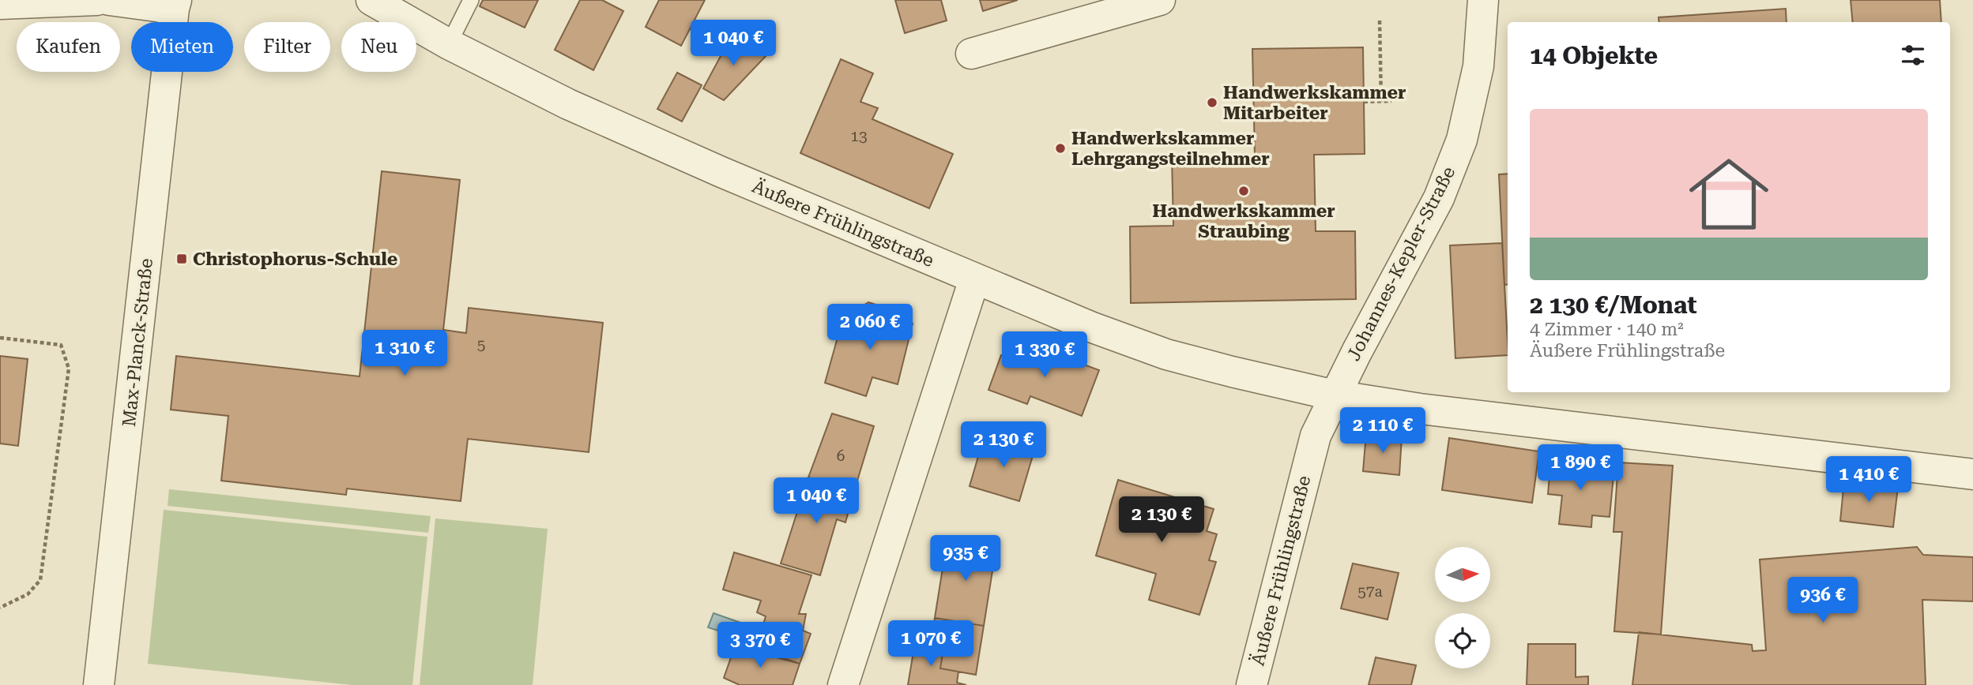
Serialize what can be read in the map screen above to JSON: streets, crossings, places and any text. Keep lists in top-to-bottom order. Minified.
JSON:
{"streets":{"street":["Äußere Frühlingstraße","Johannes-Kepler-Straße","Max-Planck-Straße"]},"crossings":[["Äußere Frühlingstraße","Johannes-Kepler-Straße"]],"places":{"other":["Handwerkskammer Mitarbeiter","Handwerkskammer Lehrgangsteilnehmer","Handwerkskammer Straubing"],"transit":["Christophorus-Schule"]},"house_numbers":["13","5","6","57a"],"north":"right","page":{"price":["1 040 €","2 060 €","1 310 €","1 330 €","2 110 €","2 130 €","1 890 €","1 410 €","1 040 €","2 130 €","935 €","936 €","1 070 €","3 370 €"],"chip":["Kaufen","Mieten","Filter","Neu"],"heading":"14 Objekte","list":[{"name":"2 130 €/Monat","note":"4 Zimmer · 140 m² · Äußere Frühlingstraße"}]}}
